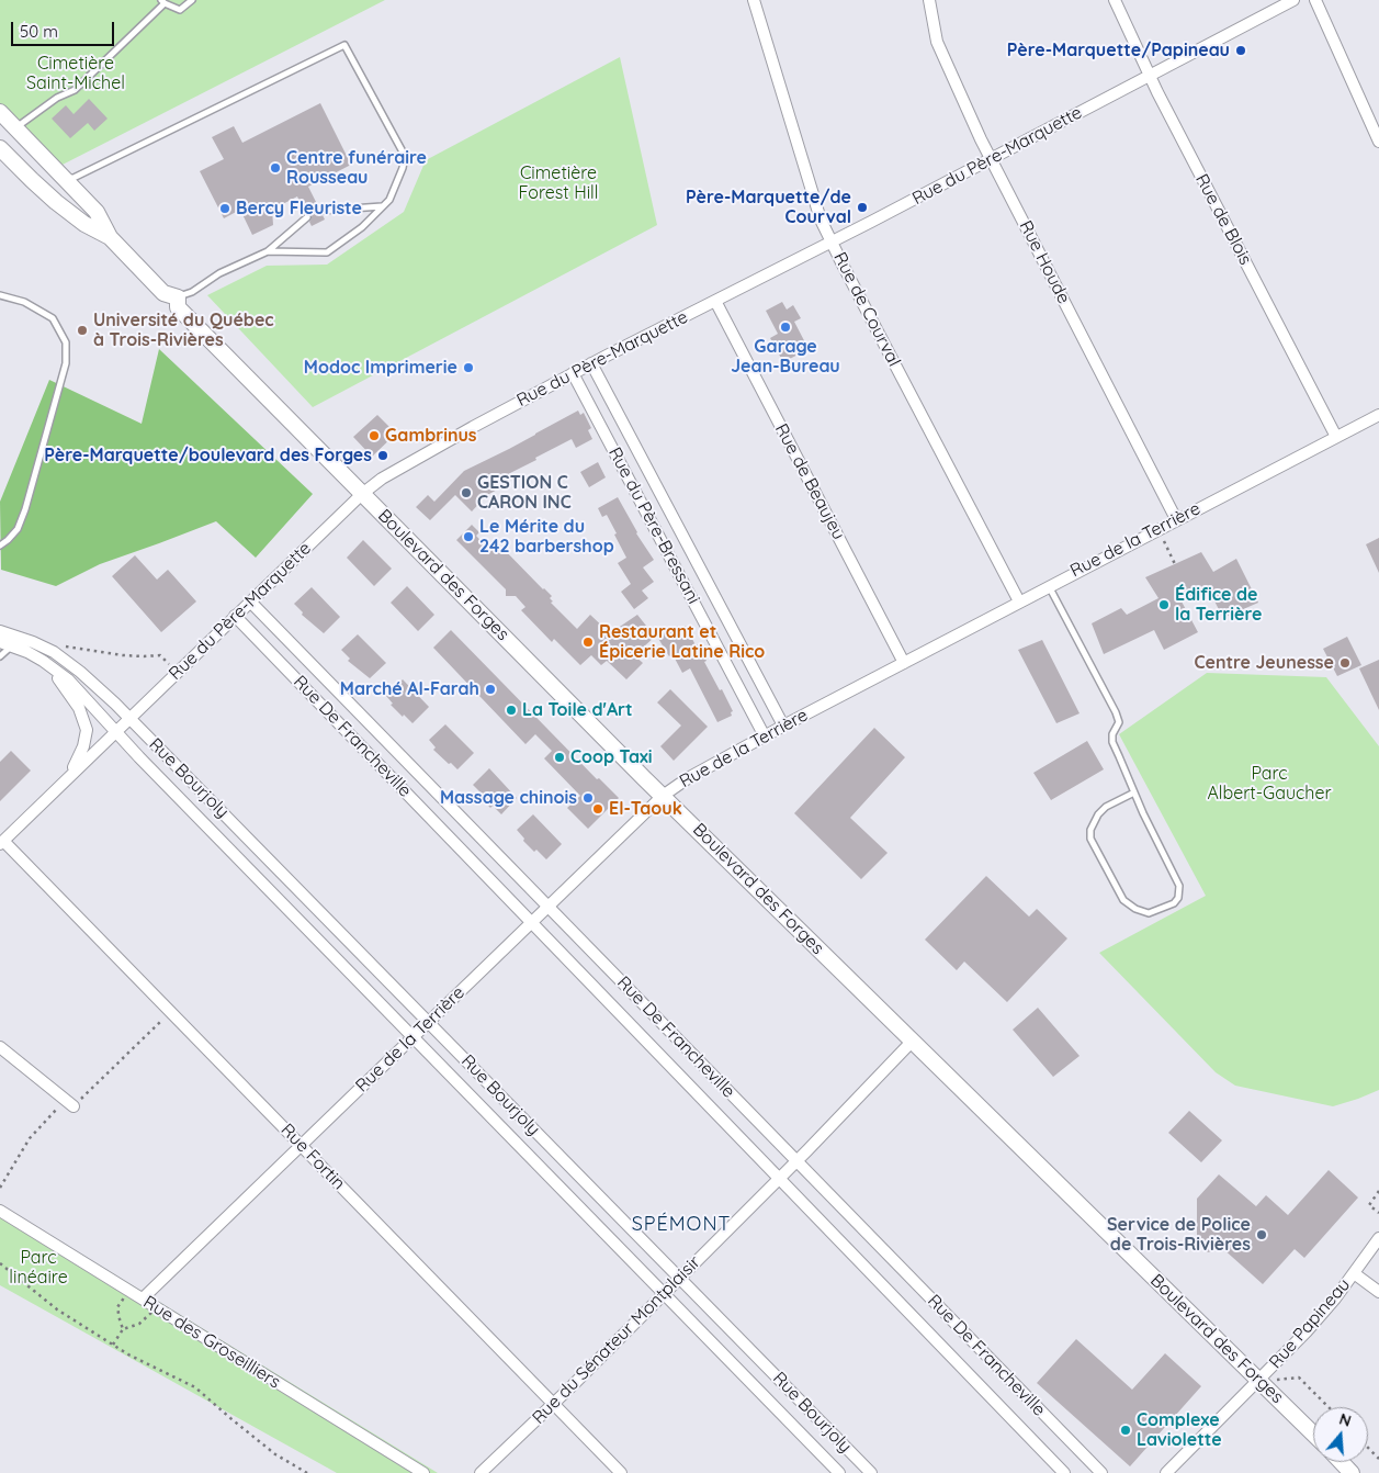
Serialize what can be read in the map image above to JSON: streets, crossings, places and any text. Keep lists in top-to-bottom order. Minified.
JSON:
{"streets":{"main road":["Boulevard des Forges"],"street":["Rue du Père-Marquette","Rue de Blois","Rue Houde","Rue de Courval","Rue de Beaujeu","Rue du Père-Bressani","Rue de la Terrière","Rue De Francheville","Rue Bourjoly","Rue Fortin","Rue Papineau","Rue du Sénateur Montplaisir","Rue des Groseilliers"]},"crossings":[["Rue du Père-Marquette","Rue de Blois"],["Rue du Père-Marquette","Rue Houde"],["Rue du Père-Marquette","Rue de Courval"],["Rue du Père-Marquette","Rue de Beaujeu"],["Rue du Père-Marquette","Rue du Père-Bressani"],["Rue du Père-Marquette","Boulevard des Forges"],["Rue du Père-Marquette","Rue De Francheville"],["Rue du Père-Marquette","Rue Bourjoly"],["Rue du Père-Marquette","Rue Fortin"],["Rue de Blois","Rue de la Terrière"],["Rue Houde","Rue de la Terrière"],["Rue de Courval","Rue de la Terrière"],["Rue de Beaujeu","Rue de la Terrière"],["Rue du Père-Bressani","Rue de la Terrière"],["Rue de la Terrière","Boulevard des Forges"],["Rue de la Terrière","Rue De Francheville"],["Rue de la Terrière","Rue Bourjoly"],["Rue de la Terrière","Rue Fortin"],["Rue de la Terrière","Rue des Groseilliers"],["Boulevard des Forges","Rue Papineau"],["Boulevard des Forges","Rue du Sénateur Montplaisir"],["Rue De Francheville","Rue du Sénateur Montplaisir"],["Rue Bourjoly","Rue du Sénateur Montplaisir"],["Rue Fortin","Rue du Sénateur Montplaisir"]],"districts":["SPÉMONT"],"parks":["Cimetière Saint-Michel","Cimetière Forest Hill","Parc Albert-Gaucher","Parc linéaire"],"places":["Père-Marquette/Papineau","Centre funéraire Rousseau","Père-Marquette/de Courval","Bercy Fleuriste","Garage Jean-Bureau","Université du Québec à Trois-Rivières","Modoc Imprimerie","Gambrinus","Père-Marquette/boulevard des Forges","GESTION C CARON INC","Le Mérite du 242 barbershop","Édifice de la Terrière","Restaurant et Épicerie Latine Rico","Centre Jeunesse","Marché Al-Farah","La Toile d'Art","Coop Taxi","Massage chinois","El-Taouk","Service de Police de Trois-Rivières","Complexe Laviolette"],"scale_bar":"50 m","north":"top"}
